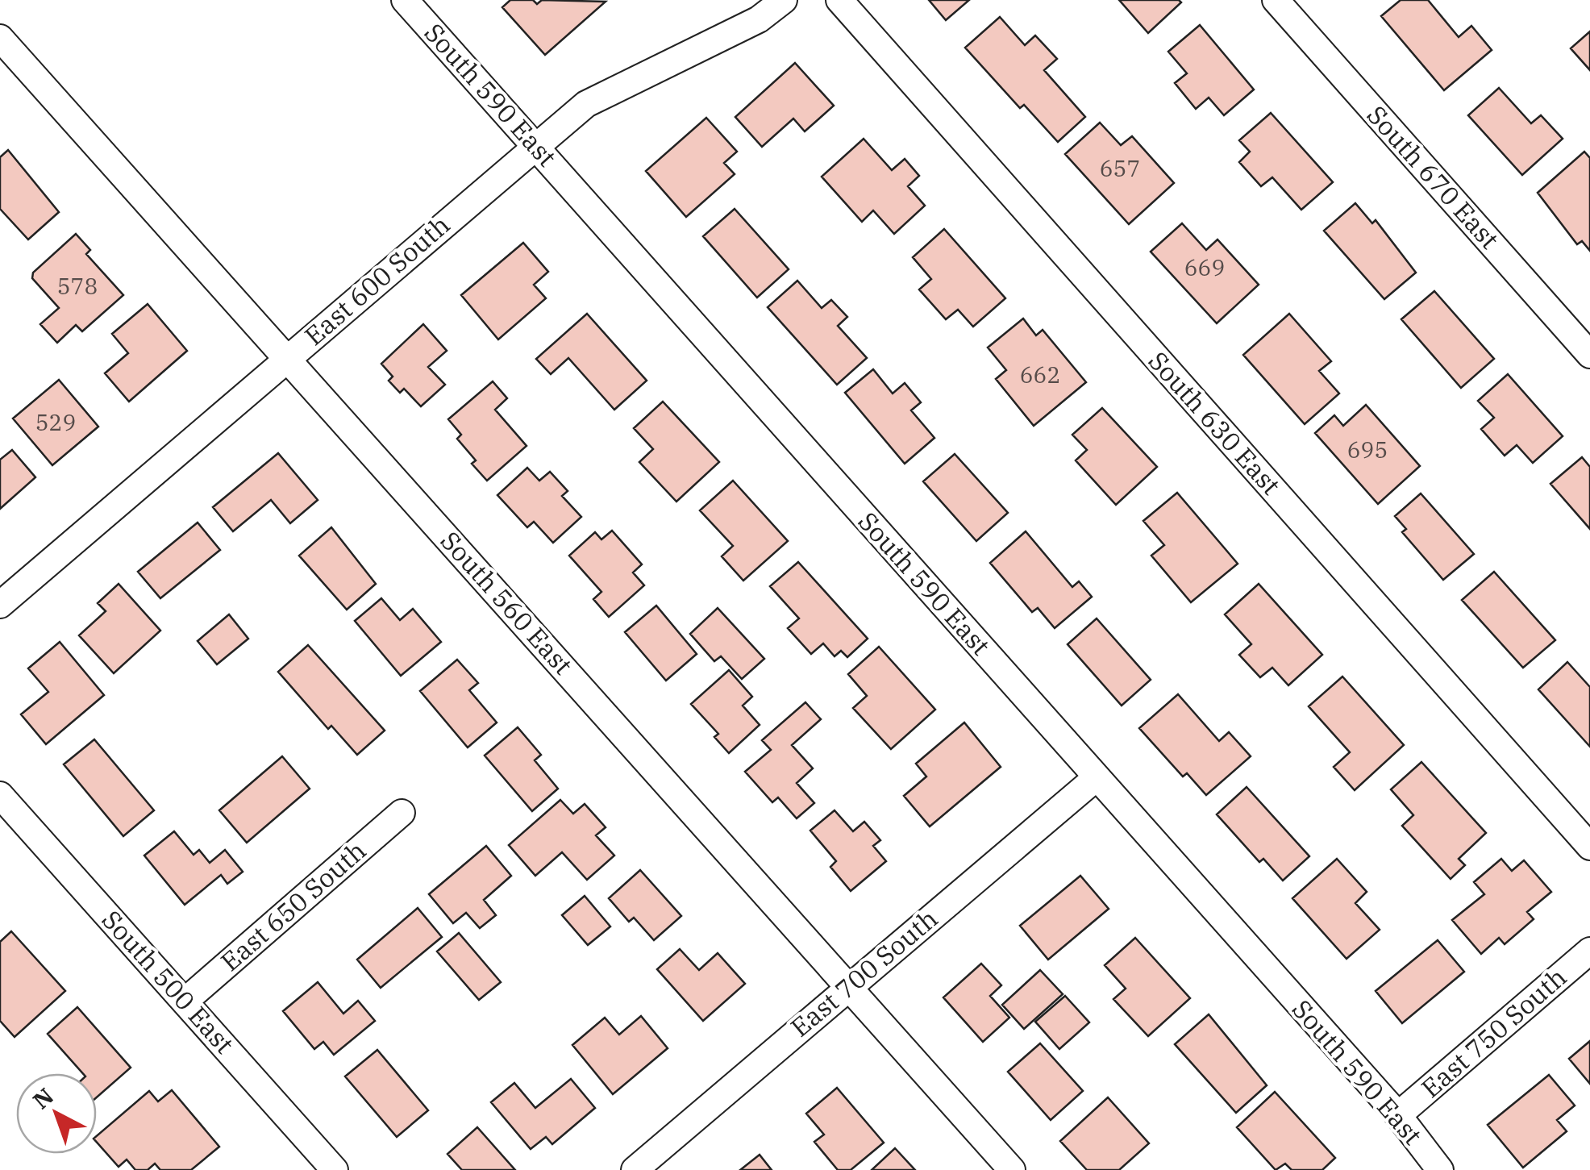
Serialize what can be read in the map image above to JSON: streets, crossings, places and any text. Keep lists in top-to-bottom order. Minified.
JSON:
{"streets":{"street":["South 590 East","South 670 East","East 600 South","South 630 East","South 560 East","East 650 South","East 700 South","South 500 East","East 750 South"]},"crossings":[["South 590 East","East 600 South"],["South 590 East","East 700 South"],["South 590 East","East 750 South"],["East 600 South","South 560 East"],["South 560 East","East 700 South"],["East 650 South","South 500 East"]],"house_numbers":["657","669","578","662","529","695"],"north":"top left"}
